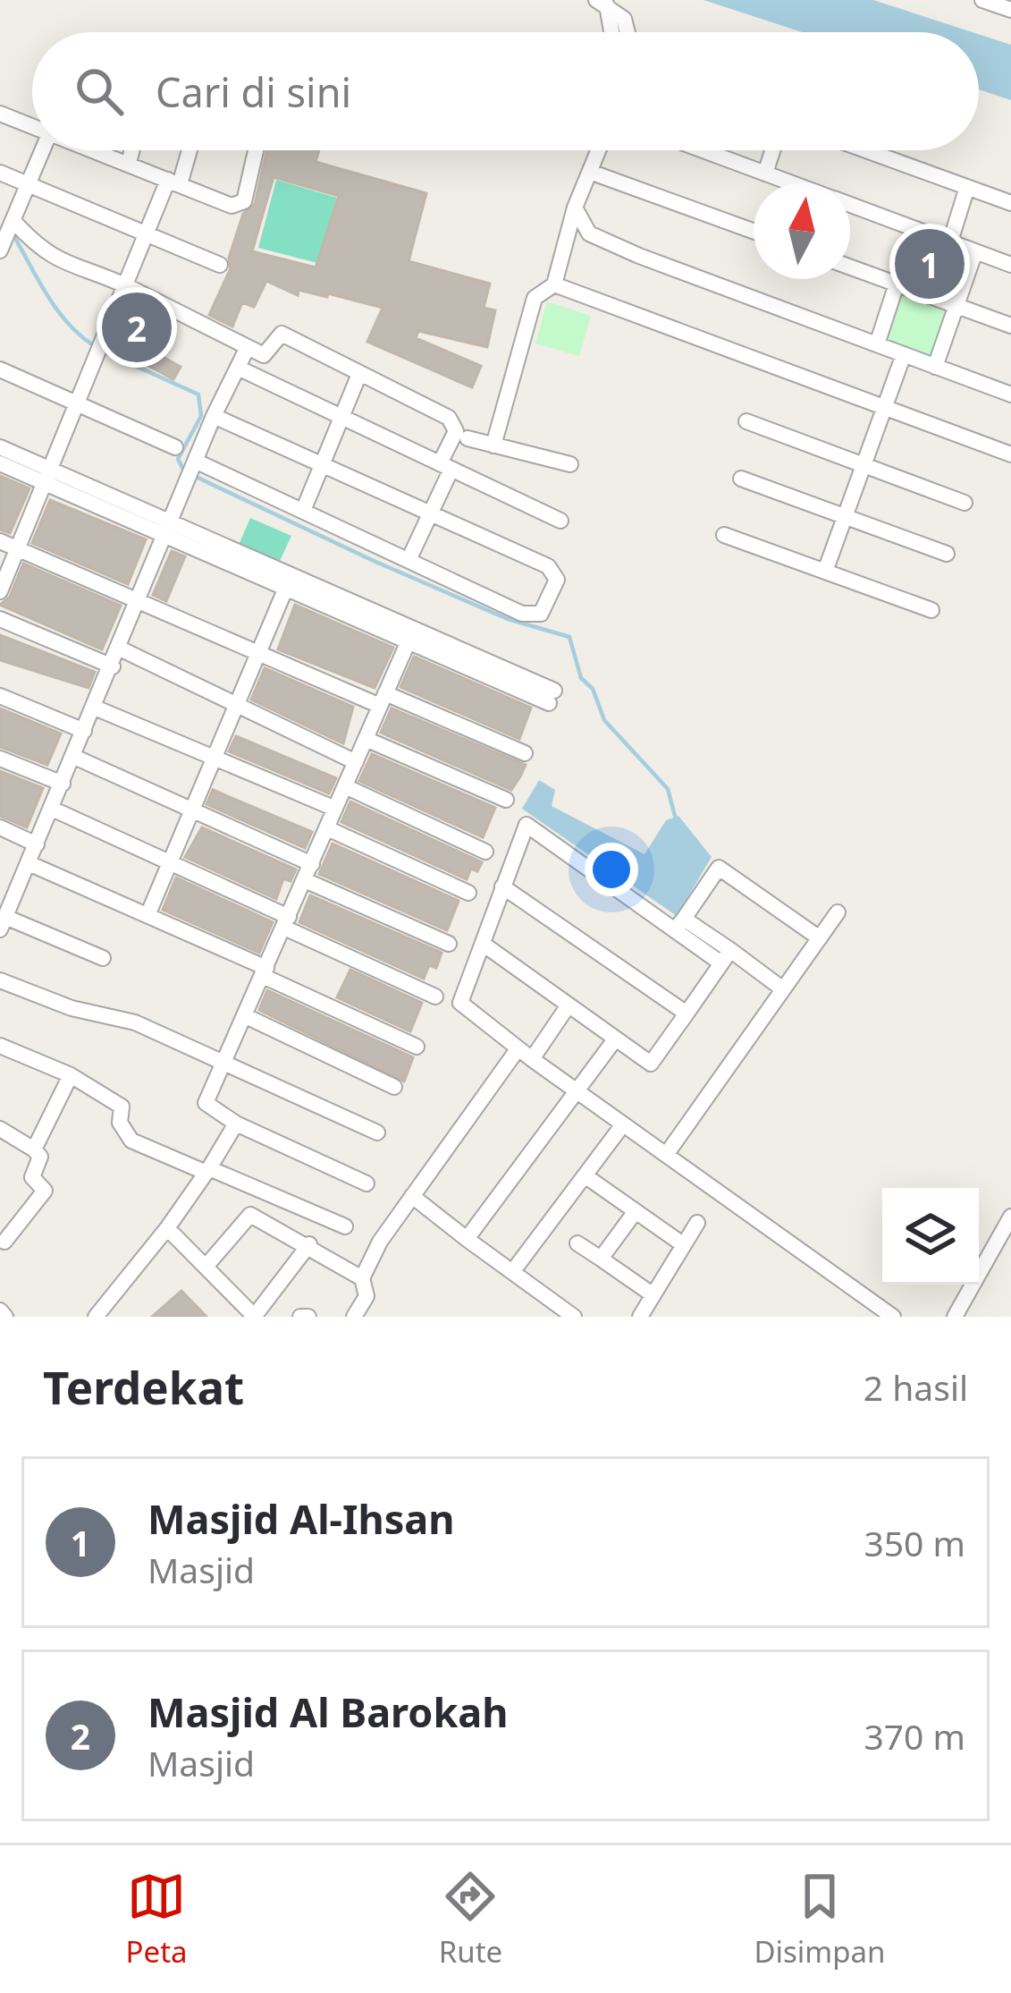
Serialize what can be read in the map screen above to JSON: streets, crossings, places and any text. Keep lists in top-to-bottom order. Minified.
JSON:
{"north":"top","page":{"search":"Cari di sini","pins":["1","2"],"heading":["Terdekat","2 hasil"],"list":[{"mark":"1","name":"Masjid Al-Ihsan","note":"Masjid","value":"350 m"},{"mark":"2","name":"Masjid Al Barokah","note":"Masjid","value":"370 m"}],"nav":["Peta","Rute","Disimpan"]}}
